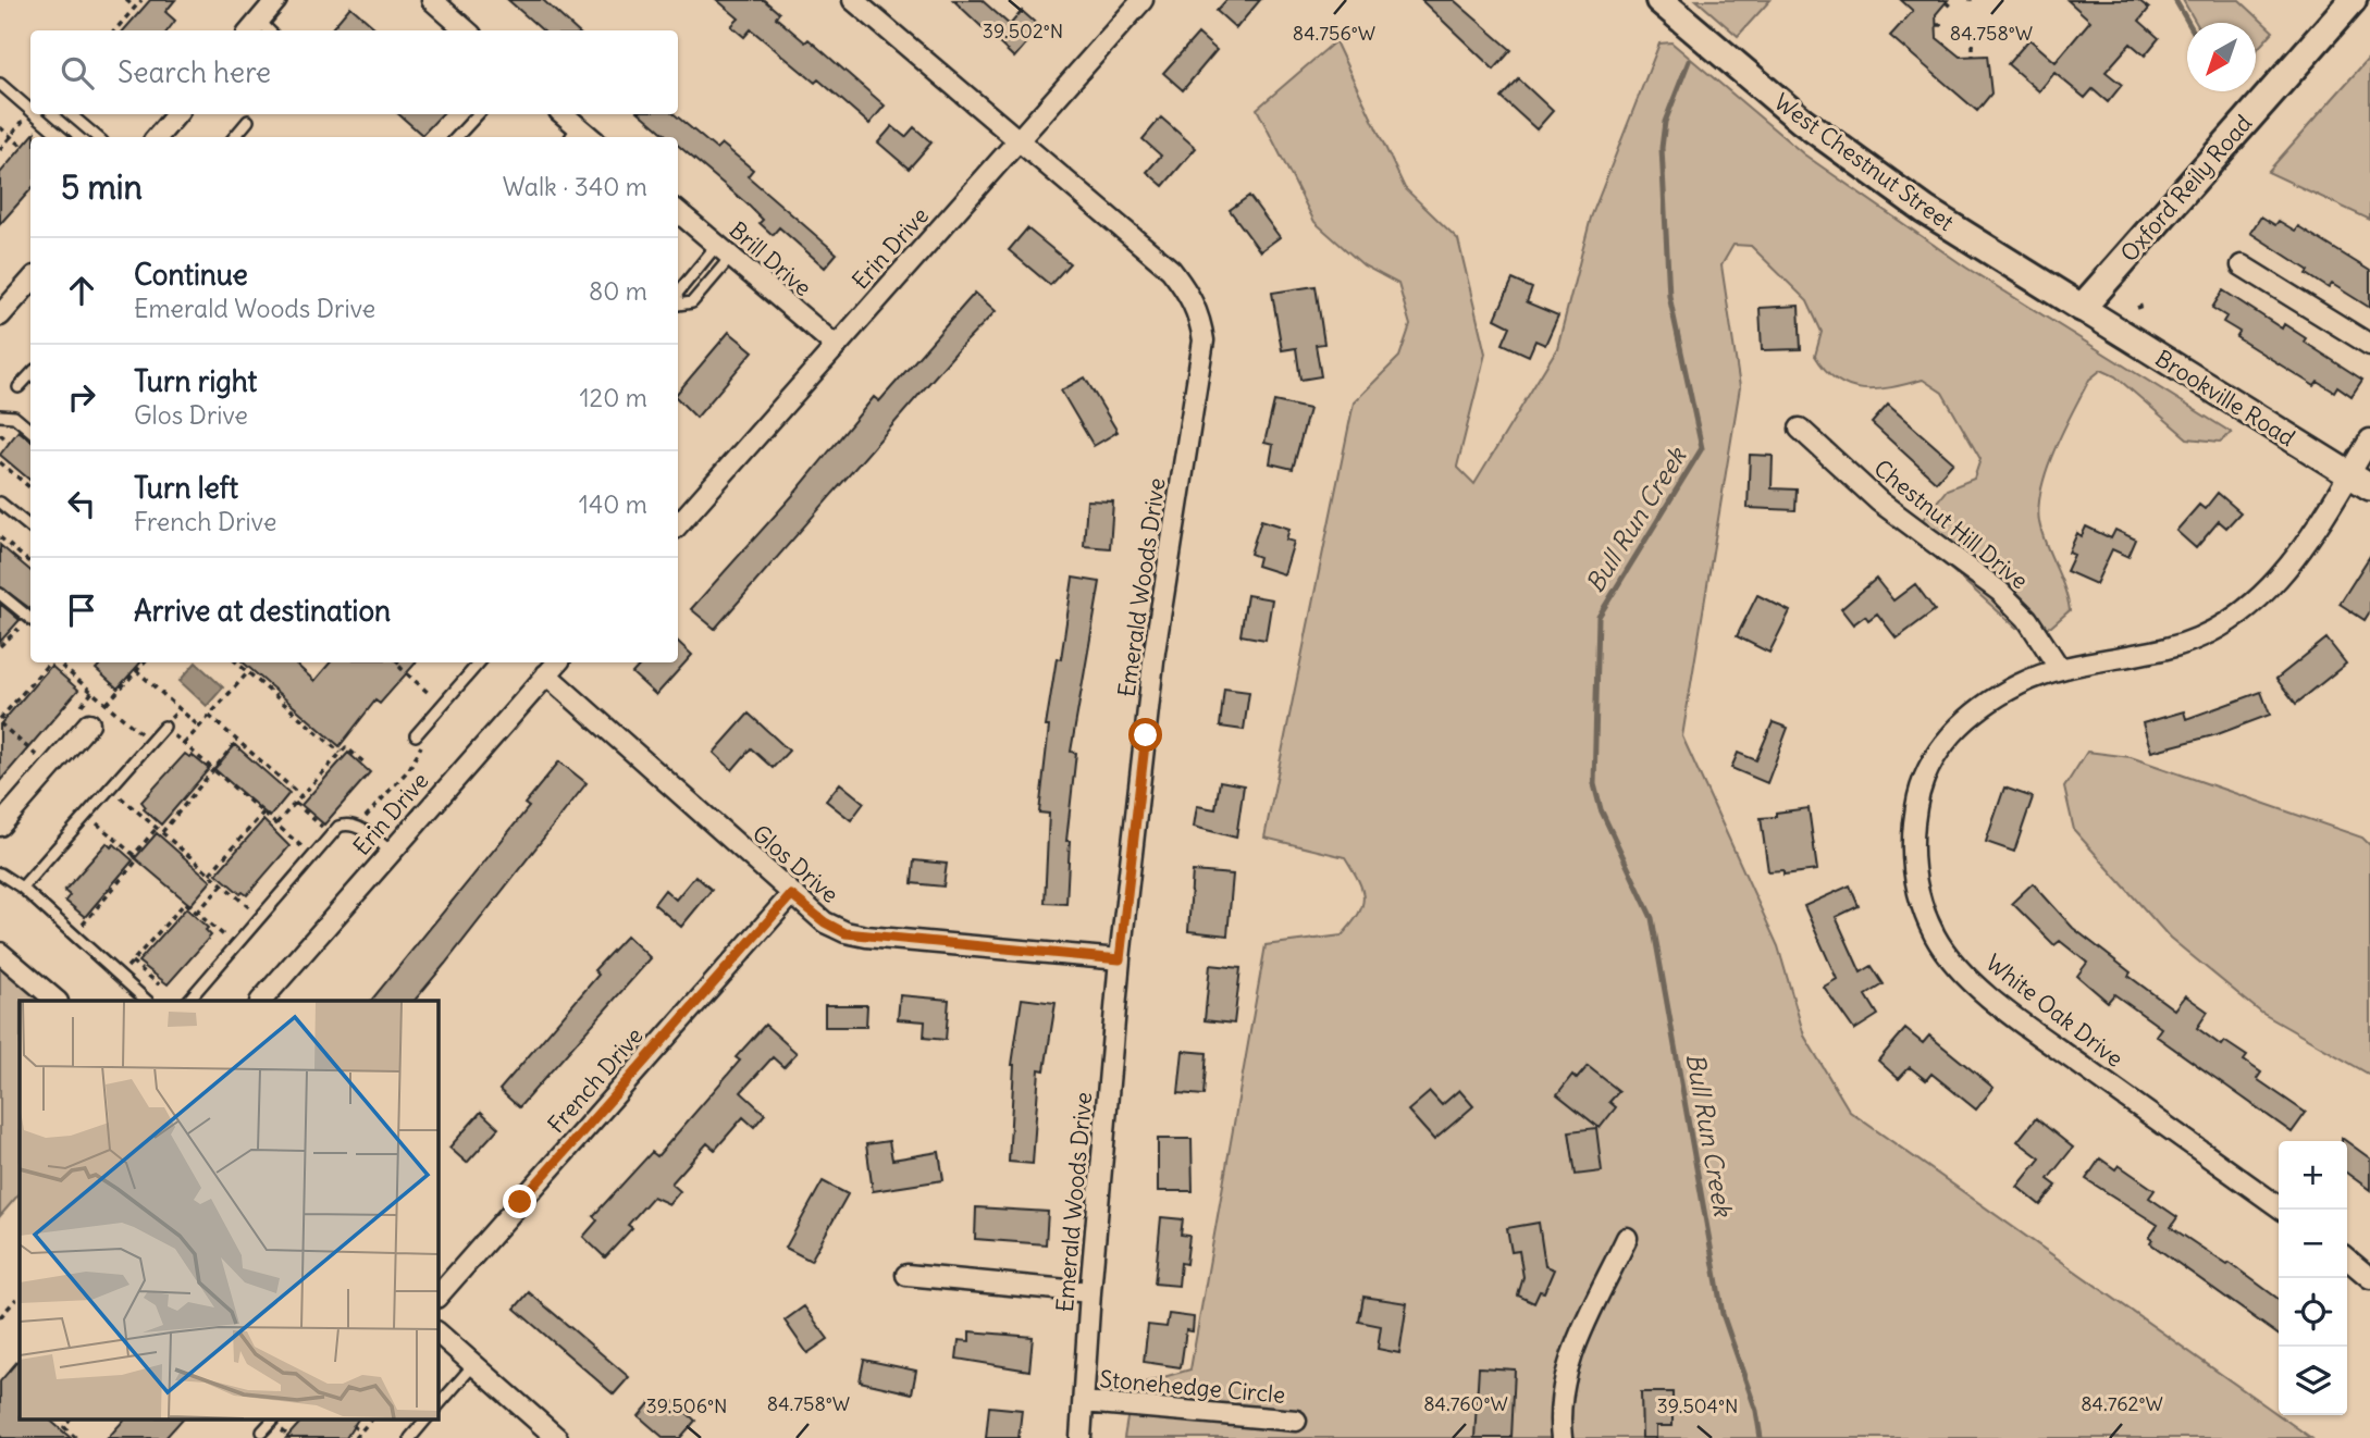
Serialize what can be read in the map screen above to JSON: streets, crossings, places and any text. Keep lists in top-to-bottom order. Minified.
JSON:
{"streets":{"main road":["West Chestnut Street","Oxford Reily Road"],"street":["Erin Drive","Brill Drive","Brookville Road","Chestnut Hill Drive","Emerald Woods Drive","Glos Drive","White Oak Drive","French Drive","Stonehedge Circle"]},"crossings":[["West Chestnut Street","Oxford Reily Road"],["West Chestnut Street","Brookville Road"],["Oxford Reily Road","Brookville Road"],["Erin Drive","Brill Drive"],["Erin Drive","Emerald Woods Drive"],["Erin Drive","Glos Drive"],["Brookville Road","White Oak Drive"],["Chestnut Hill Drive","White Oak Drive"],["Emerald Woods Drive","Glos Drive"],["Emerald Woods Drive","Stonehedge Circle"],["Glos Drive","French Drive"]],"water":["Bull Run Creek"],"north":"bottom left","page":{"search":"Search here","heading":["5 min","Walk · 340 m"],"list":[["Continue","Emerald Woods Drive","80 m"],["Turn right","Glos Drive","120 m"],["Turn left","French Drive","140 m"],"Arrive at destination"],"map_buttons":["+","−"]},"coordinates":["39.502°N","84.756°W","84.758°W","84.760°W","84.762°W","39.506°N","39.504°N"]}
